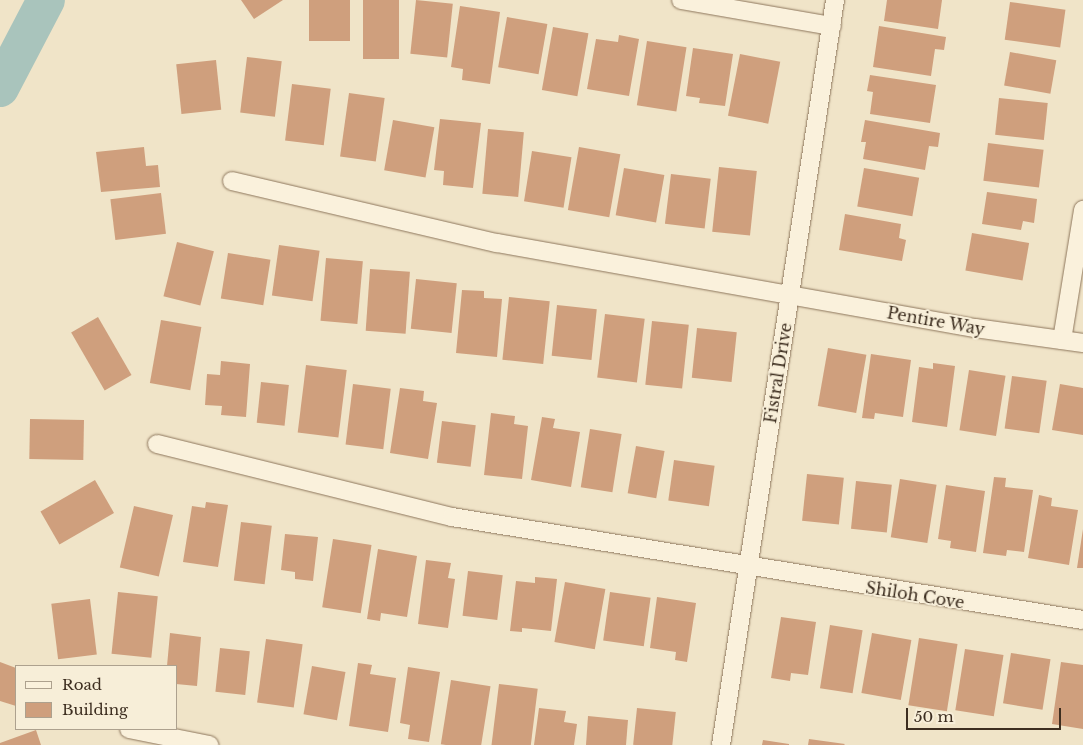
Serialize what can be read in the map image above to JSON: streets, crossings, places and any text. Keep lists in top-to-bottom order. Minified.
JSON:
{"streets":{"street":["Pentire Way","Fistral Drive","Shiloh Cove"]},"crossings":[["Pentire Way","Fistral Drive"],["Fistral Drive","Shiloh Cove"]],"legend":["Road","Building"],"scale_bar":"50 m"}
